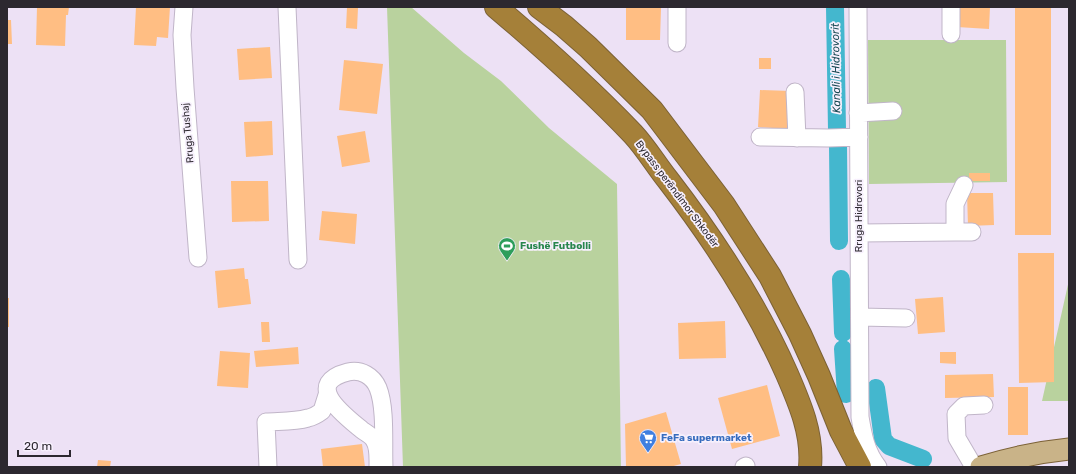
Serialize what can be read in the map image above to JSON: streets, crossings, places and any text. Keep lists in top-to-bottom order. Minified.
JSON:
{"streets":{"highway":["Bypass perëndimor Shkodër"],"street":["Rruga Tushaj","Rruga Hidrovori"]},"water":["Kanali i Hidrovorit"],"places":{"sports":["Fushë Futbolli"],"supermarket":["FeFa supermarket"]},"scale_bar":"20 m"}
